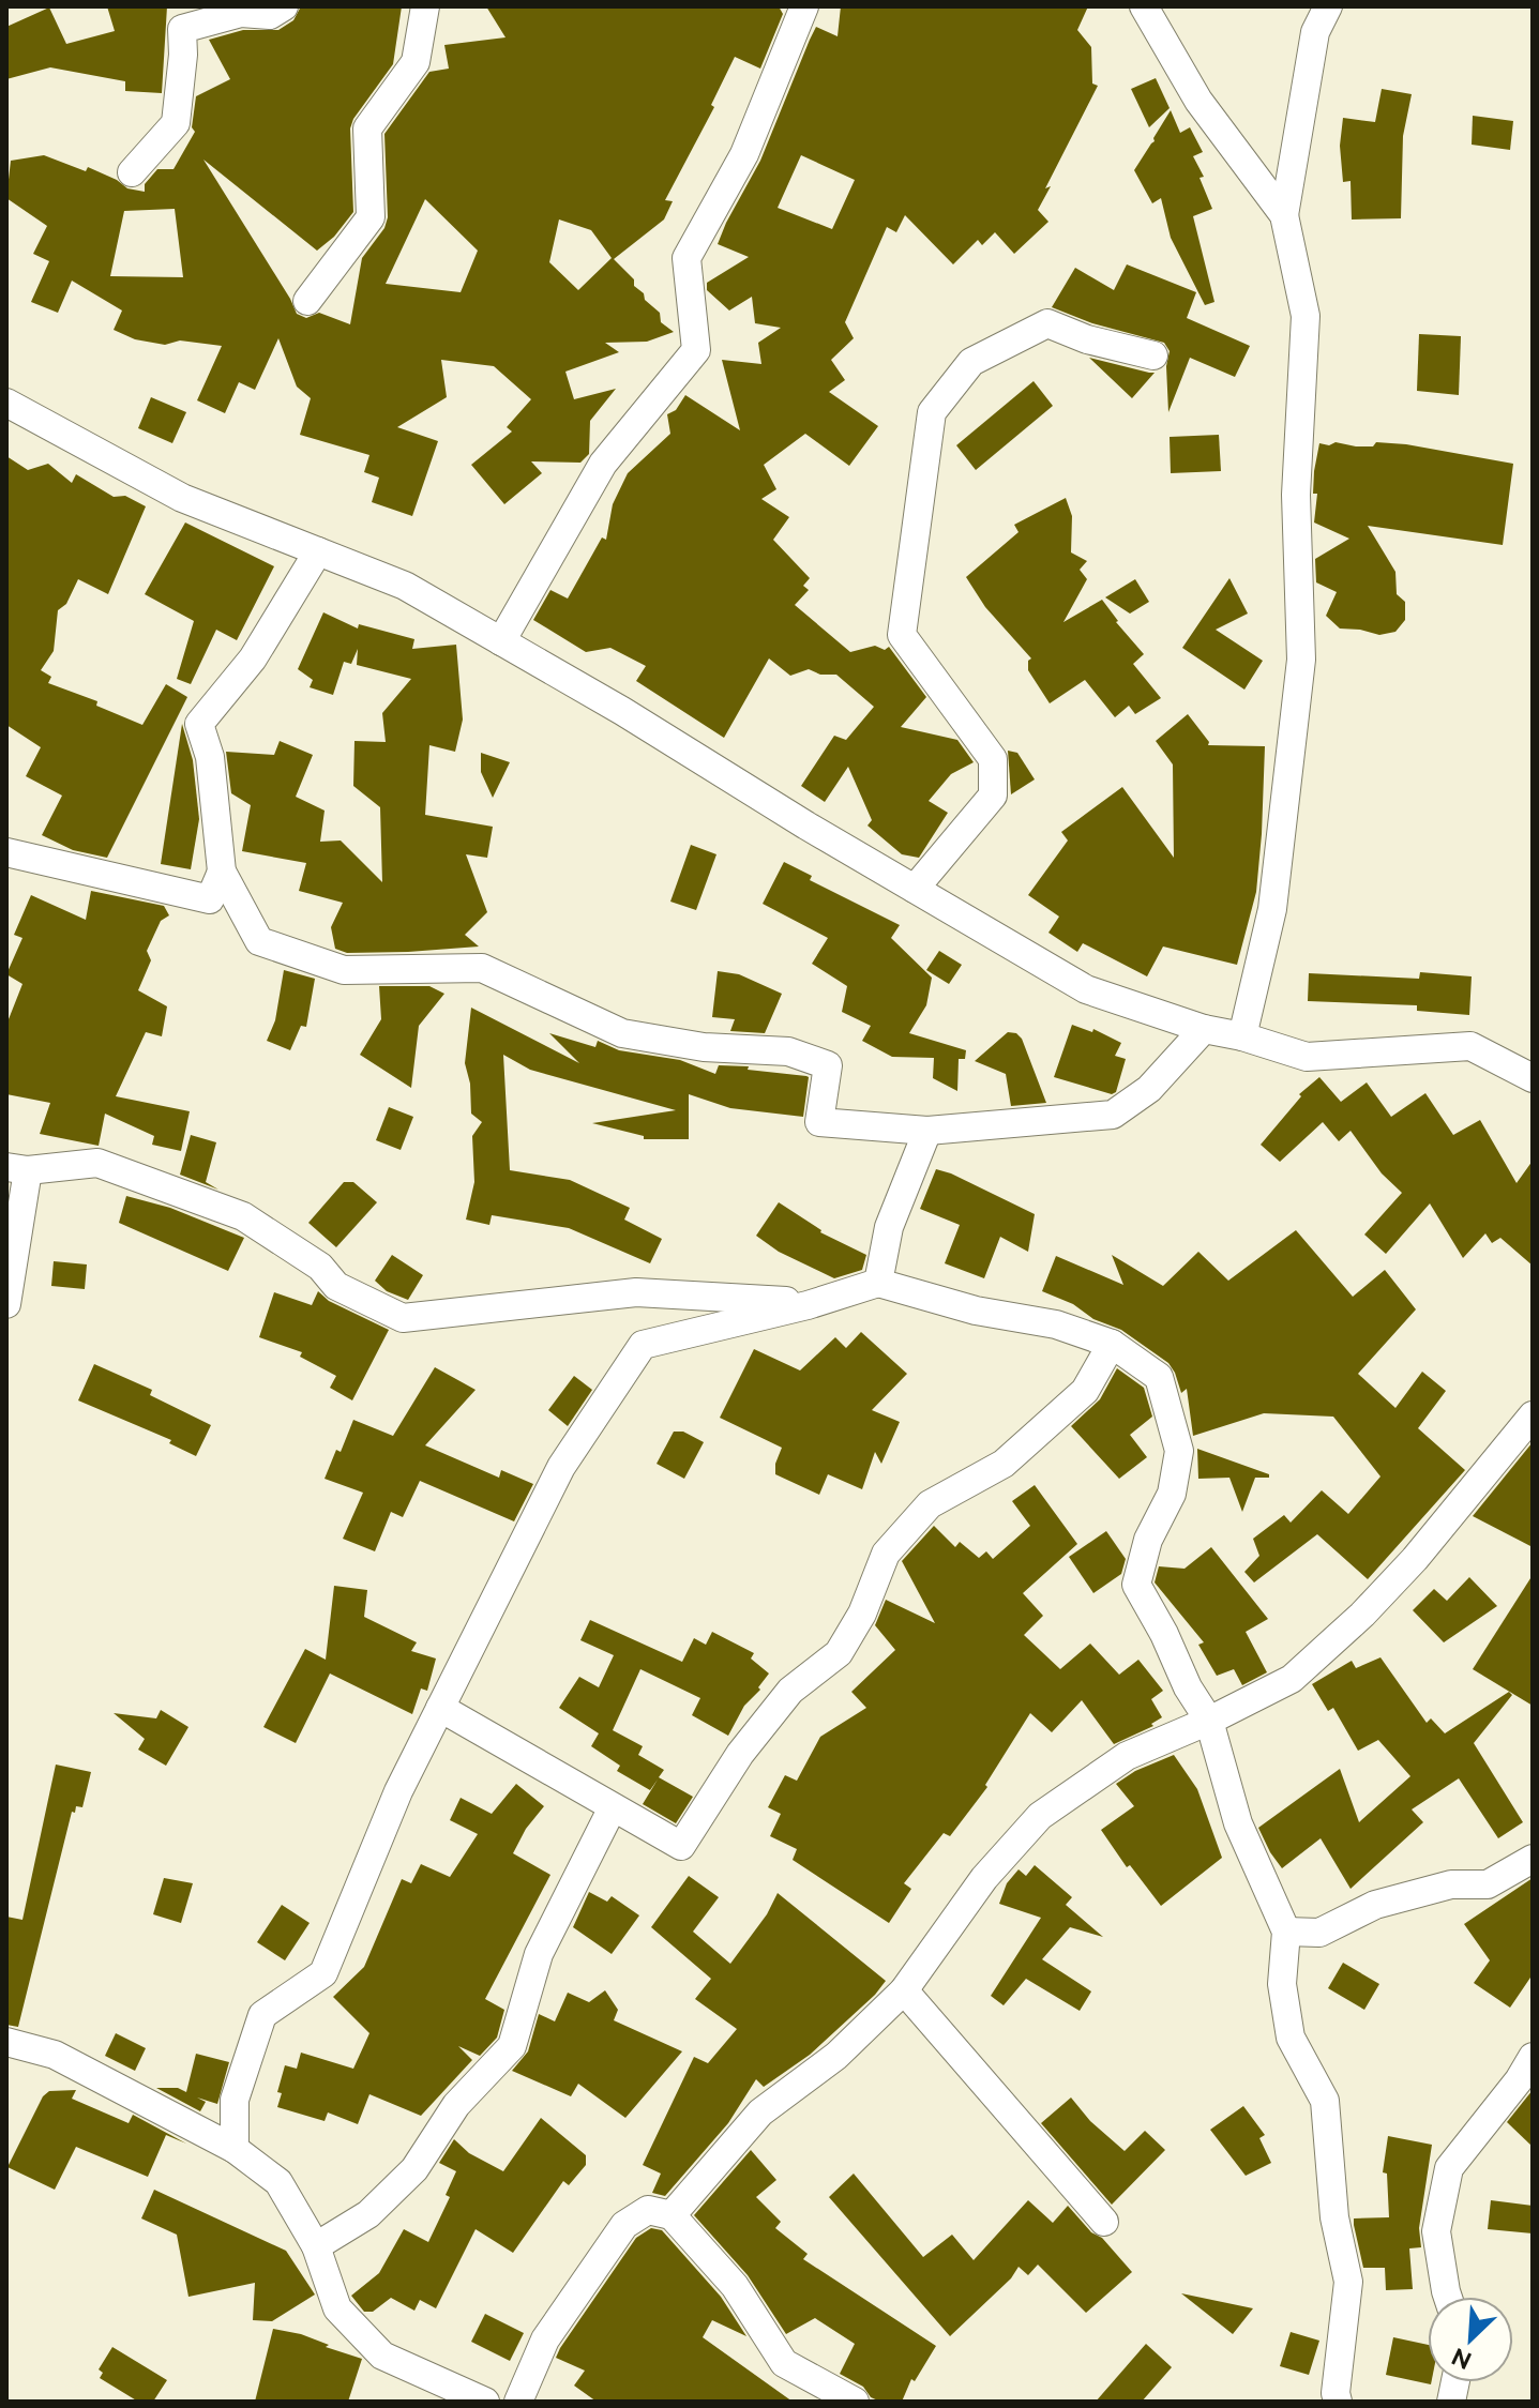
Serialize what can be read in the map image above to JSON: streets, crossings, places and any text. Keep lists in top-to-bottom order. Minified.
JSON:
{"north":"bottom left"}
